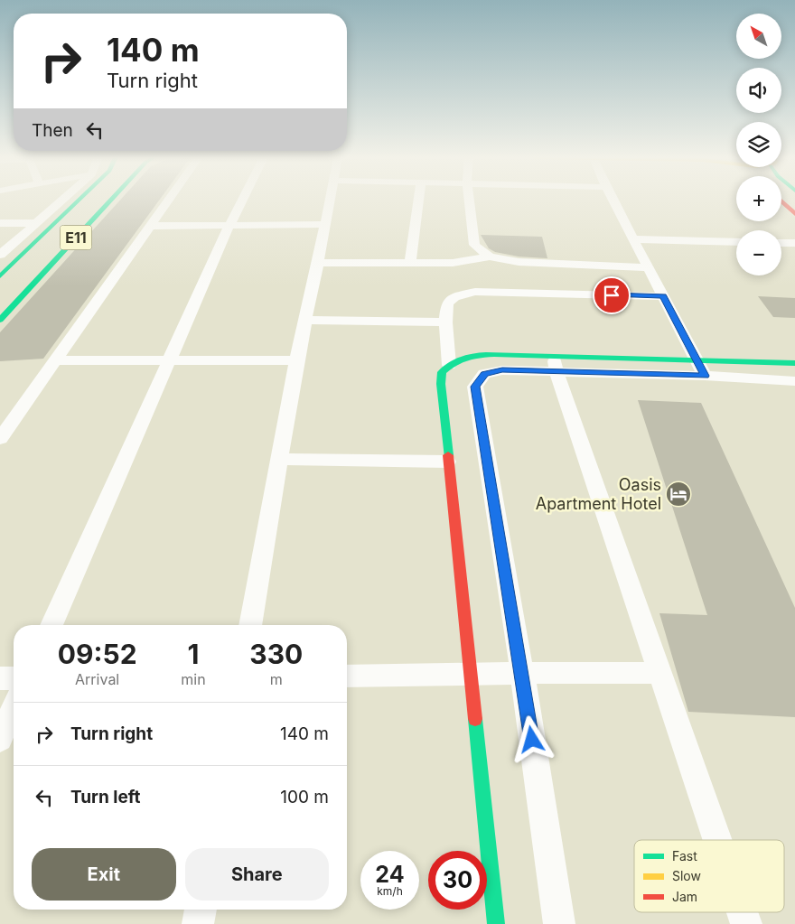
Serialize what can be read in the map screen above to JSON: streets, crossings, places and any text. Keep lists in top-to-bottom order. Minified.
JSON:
{"streets":{"main road":["E11"]},"places":{"hotel":["Oasis Apartment Hotel"]},"legend":["Fast","Slow","Jam"],"north":"top left","page":{"map_buttons":["+","−"],"turn":["140 m","Turn right"],"then":"Then","eta":["09:52","Arrival","1","min","330","m"],"list":[{"name":"Turn right","value":"140 m"},{"name":"Turn left","value":"100 m"}],"buttons":["Exit","Share"],"speed":"24 km/h","limit":"30"}}
